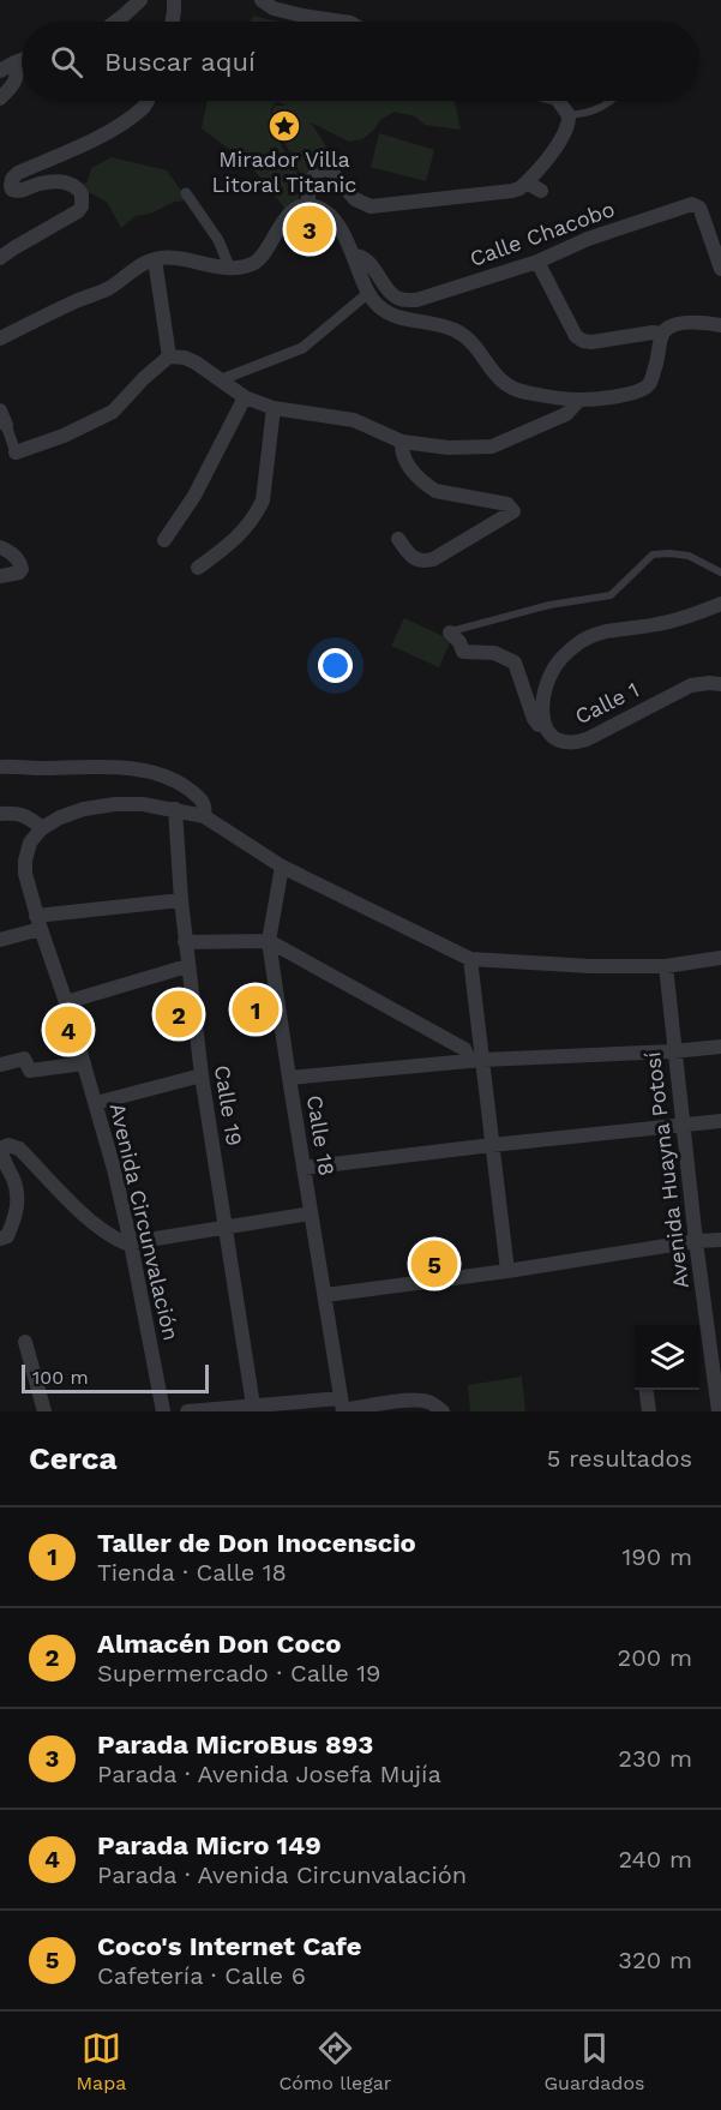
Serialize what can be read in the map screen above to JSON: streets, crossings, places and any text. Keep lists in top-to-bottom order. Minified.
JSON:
{"streets":{"street":["Calle Chacobo","Calle 1","Calle 19","Calle 18","Avenida Huayna Potosí","Avenida Circunvalación"]},"places":{"place":["Mirador Villa Litoral Titanic"]},"scale_bar":"100 m","page":{"search":"Buscar aquí","pins":["3","1","2","4","5"],"scale":"100 m","heading":["Cerca","5 resultados"],"list":[{"mark":"1","name":"Taller de Don Inocenscio","note":"Tienda · Calle 18","value":"190 m"},{"mark":"2","name":"Almacén Don Coco","note":"Supermercado · Calle 19","value":"200 m"},{"mark":"3","name":"Parada MicroBus 893","note":"Parada · Avenida Josefa Mujía","value":"230 m"},{"mark":"4","name":"Parada Micro 149","note":"Parada · Avenida Circunvalación","value":"240 m"},{"mark":"5","name":"Coco's Internet Cafe","note":"Cafetería · Calle 6","value":"320 m"}],"nav":["Mapa","Cómo llegar","Guardados"]}}
